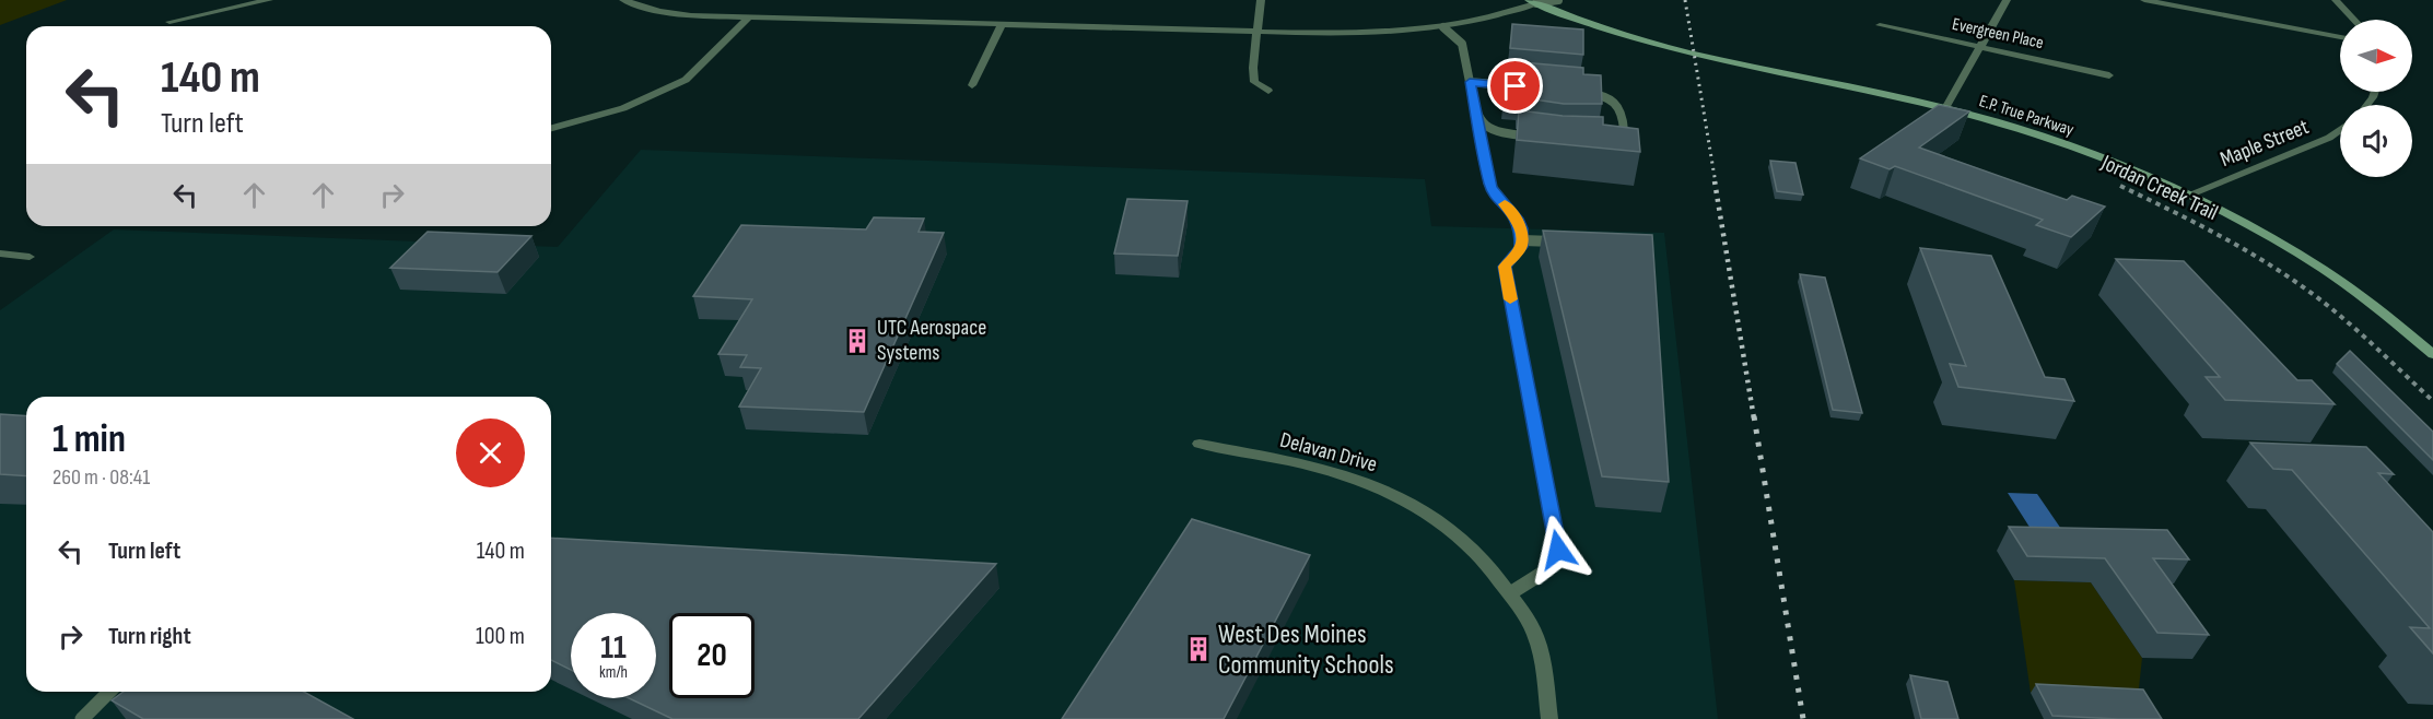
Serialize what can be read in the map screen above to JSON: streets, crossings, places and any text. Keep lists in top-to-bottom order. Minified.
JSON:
{"streets":{"main road":["E.P. True Parkway"],"street":["Evergreen Place","Maple Street","Delavan Drive"],"path":["Jordan Creek Trail"]},"crossings":[["E.P. True Parkway","Maple Street"]],"places":{"building":["UTC Aerospace Systems","West Des Moines Community Schools"]},"north":"right","page":{"turn":["140 m","Turn left"],"heading":["1 min","260 m · 08:41"],"list":[{"name":"Turn left","value":"140 m"},{"name":"Turn right","value":"100 m"}],"speed":"11 km/h","limit":"20"}}
